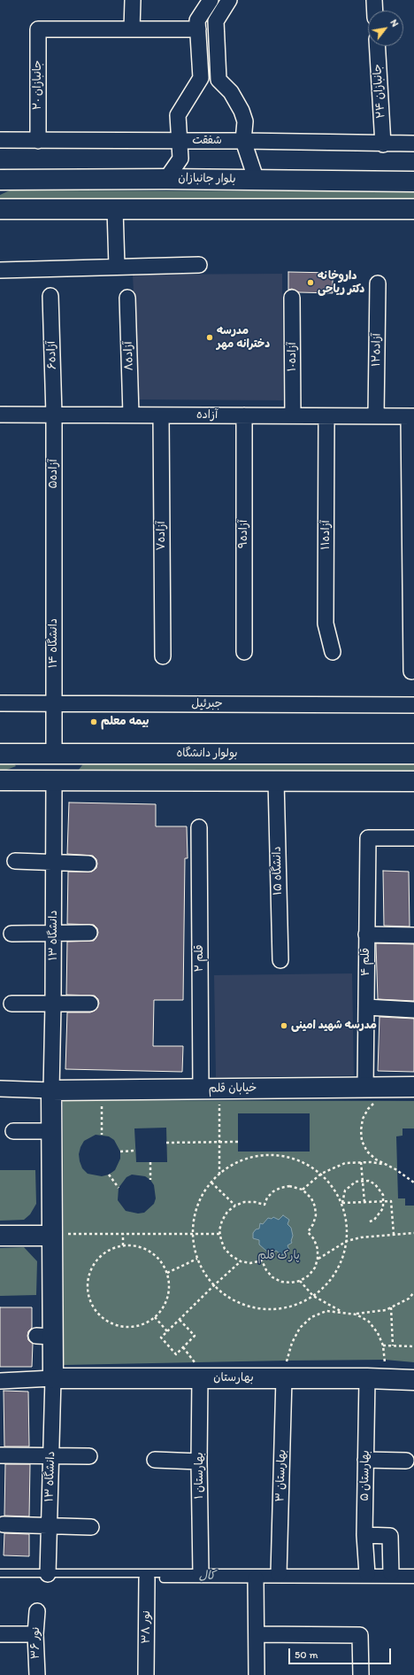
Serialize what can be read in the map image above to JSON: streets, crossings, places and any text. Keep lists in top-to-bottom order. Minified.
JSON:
{"streets":{"main road":["بلوار جانبازان","بولوار دانشگاه","خیابان قلم","بهارستان"],"street":["جانبازان ۲۰","جانبازان ۲۴","شفقت","آزاده۱۲","آزاده۶","آزاده۸","آزاده۱۰","آزاده","آزاده۵","آزاده۹","آزاده۱۱","آزاده۷","دانشگاه ۱۴","جبرئیل","دانشگاه ۱۵","دانشگاه ۱۳","قلم ۲","قلم ۴","بهارستان ۱","بهارستان ۳","بهارستان ۵","نور ۳۸","نور ۳۶"]},"crossings":[["جانبازان ۲۰","شفقت"],["جانبازان ۲۴","شفقت"],["آزاده۱۲","آزاده"],["آزاده۶","آزاده"],["آزاده۶","آزاده۵"],["آزاده۸","آزاده"],["آزاده۱۰","آزاده"],["آزاده","آزاده۵"],["آزاده","آزاده۹"],["آزاده","آزاده۱۱"],["آزاده","آزاده۷"],["آزاده۵","دانشگاه ۱۴"],["دانشگاه ۱۴","جبرئیل"],["دانشگاه ۱۴","بولوار دانشگاه"],["دانشگاه ۱۳","خیابان قلم"],["دانشگاه ۱۳","بهارستان"],["قلم ۲","خیابان قلم"],["قلم ۴","خیابان قلم"],["بهارستان","بهارستان ۱"],["بهارستان","بهارستان ۳"],["بهارستان","بهارستان ۵"]],"water":["کال"],"parks":["پارک قلم"],"places":["داروخانه دکتر ریاحی","مدرسه دخترانه مهر","بیمه معلم","مدرسه شهید امینی"],"scale_bar":"50 m","north":"top right"}
